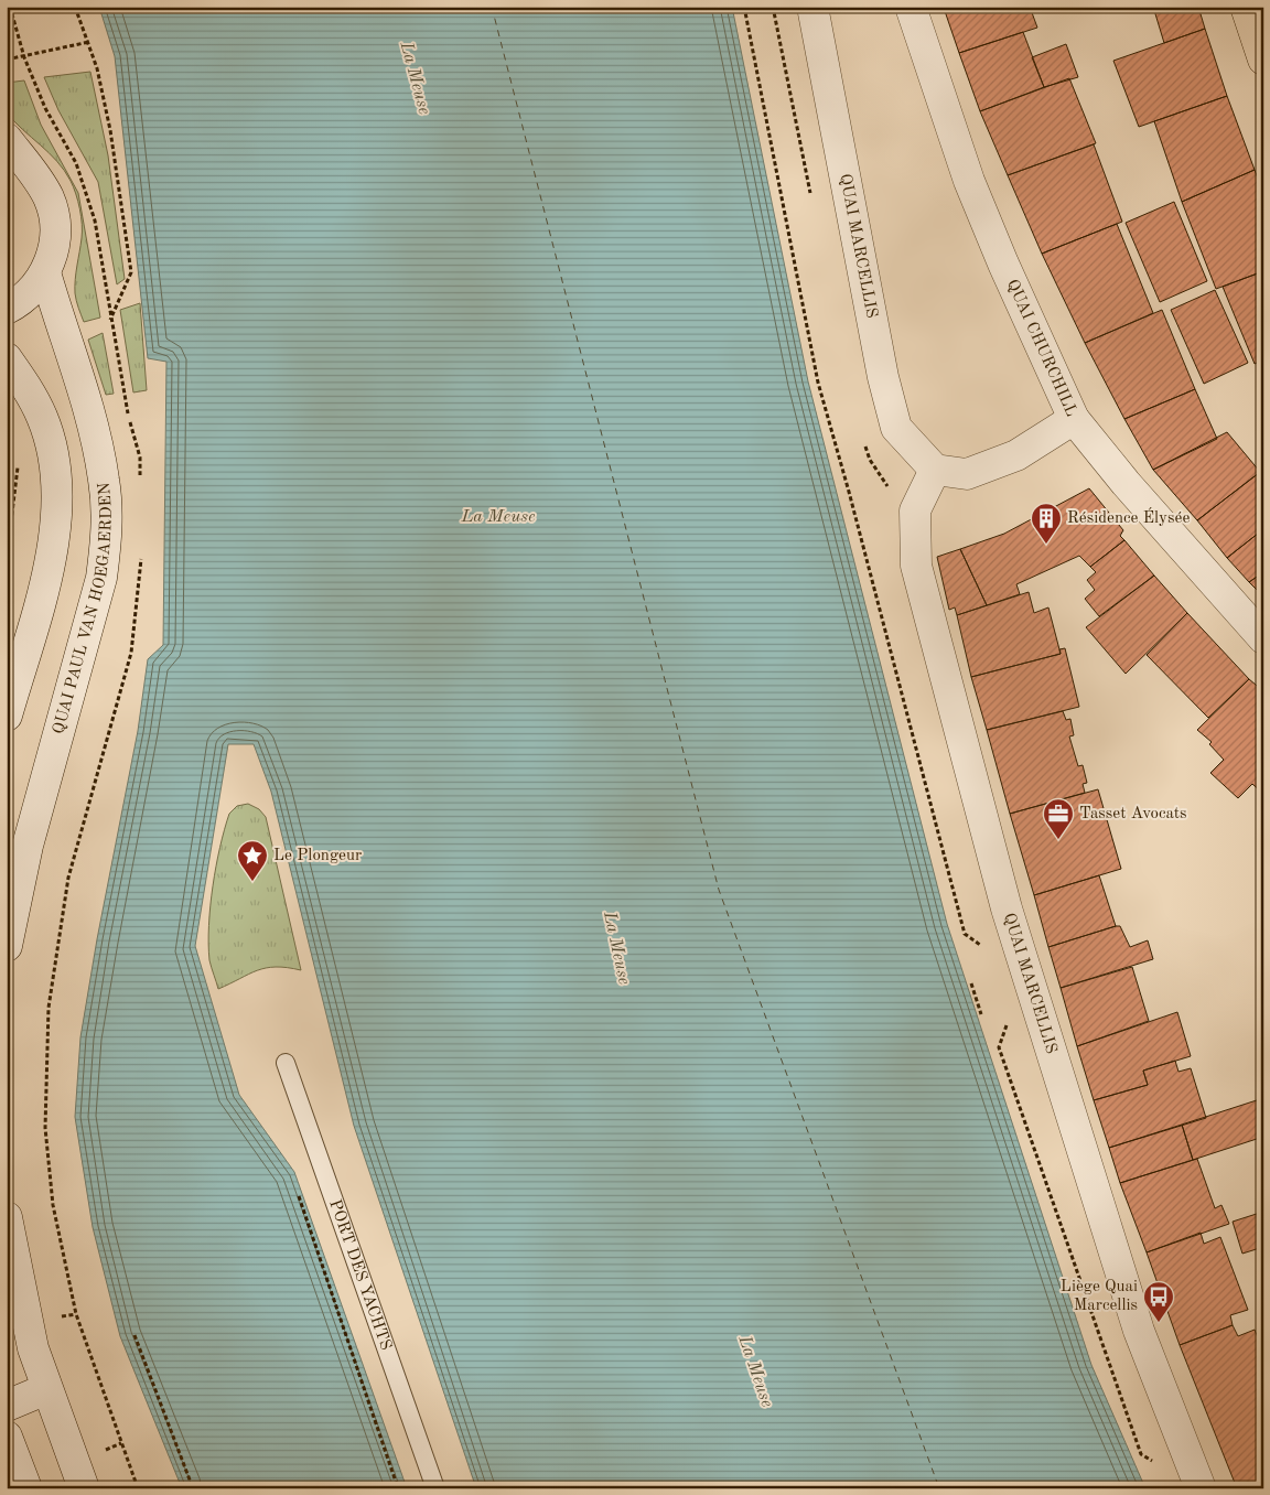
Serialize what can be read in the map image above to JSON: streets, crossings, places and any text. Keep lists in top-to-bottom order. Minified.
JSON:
{"streets":{"street":["QUAI MARCELLIS","QUAI CHURCHILL","QUAI PAUL VAN HOEGAERDEN"],"lane":["PORT DES YACHTS"]},"water":["La Meuse"],"places":{"building":["Résidence Élysée"],"office":["Tasset Avocats"],"place":["Le Plongeur"],"bus stop":["Liège Quai Marcellis"]}}
